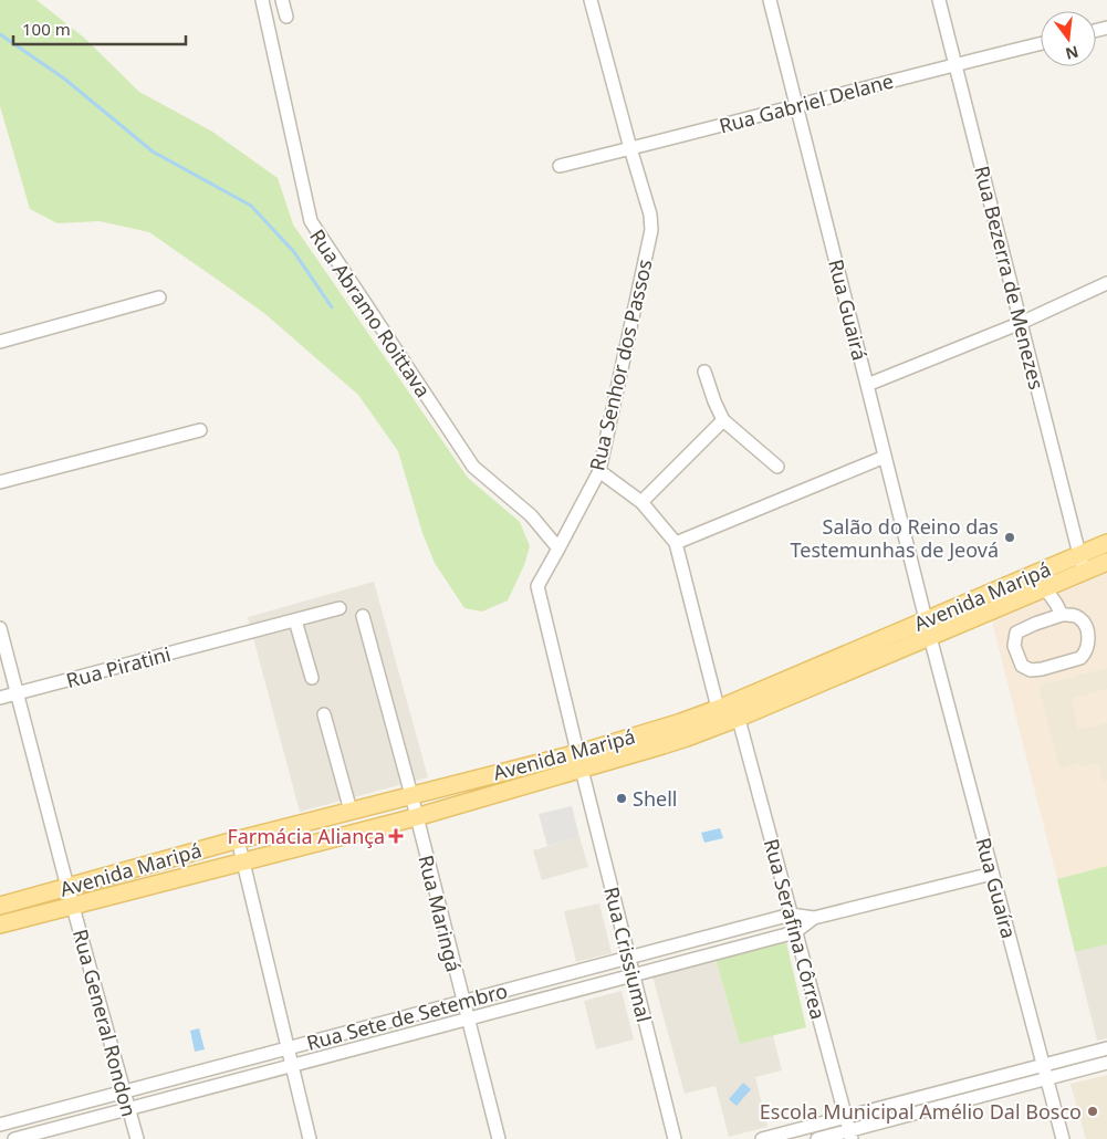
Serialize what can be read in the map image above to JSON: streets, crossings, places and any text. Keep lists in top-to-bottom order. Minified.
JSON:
{"streets":{"main road":["Avenida Maripá"],"street":["Rua Gabriel Delane","Rua Bezerra de Menezes","Rua Guairá","Rua Abramo Roittava","Rua Senhor dos Passos","Rua Piratini","Rua Guaíra","Rua Maringá","Rua Serafina Côrrea","Rua Crissiumal","Rua Sete de Setembro","Rua General Rondon"]},"crossings":[["Rua Gabriel Delane","Rua Bezerra de Menezes"],["Rua Gabriel Delane","Rua Guairá"],["Rua Gabriel Delane","Rua Senhor dos Passos"],["Rua Bezerra de Menezes","Avenida Maripá"],["Rua Guairá","Avenida Maripá"],["Rua Guairá","Rua Guaíra"],["Rua Abramo Roittava","Rua Senhor dos Passos"],["Rua Senhor dos Passos","Avenida Maripá"],["Rua Senhor dos Passos","Rua Crissiumal"],["Avenida Maripá","Rua Guaíra"],["Avenida Maripá","Rua Maringá"],["Avenida Maripá","Rua Serafina Côrrea"],["Avenida Maripá","Rua Crissiumal"],["Avenida Maripá","Rua General Rondon"],["Rua Guaíra","Rua Sete de Setembro"],["Rua Maringá","Rua Sete de Setembro"],["Rua Serafina Côrrea","Rua Sete de Setembro"],["Rua Crissiumal","Rua Sete de Setembro"],["Rua Sete de Setembro","Rua General Rondon"]],"places":{"other":["Salão do Reino das Testemunhas de Jeová","Shell","Escola Municipal Amélio Dal Bosco"],"health":["Farmácia Aliança"]},"scale_bar":"100 m","north":"bottom"}
